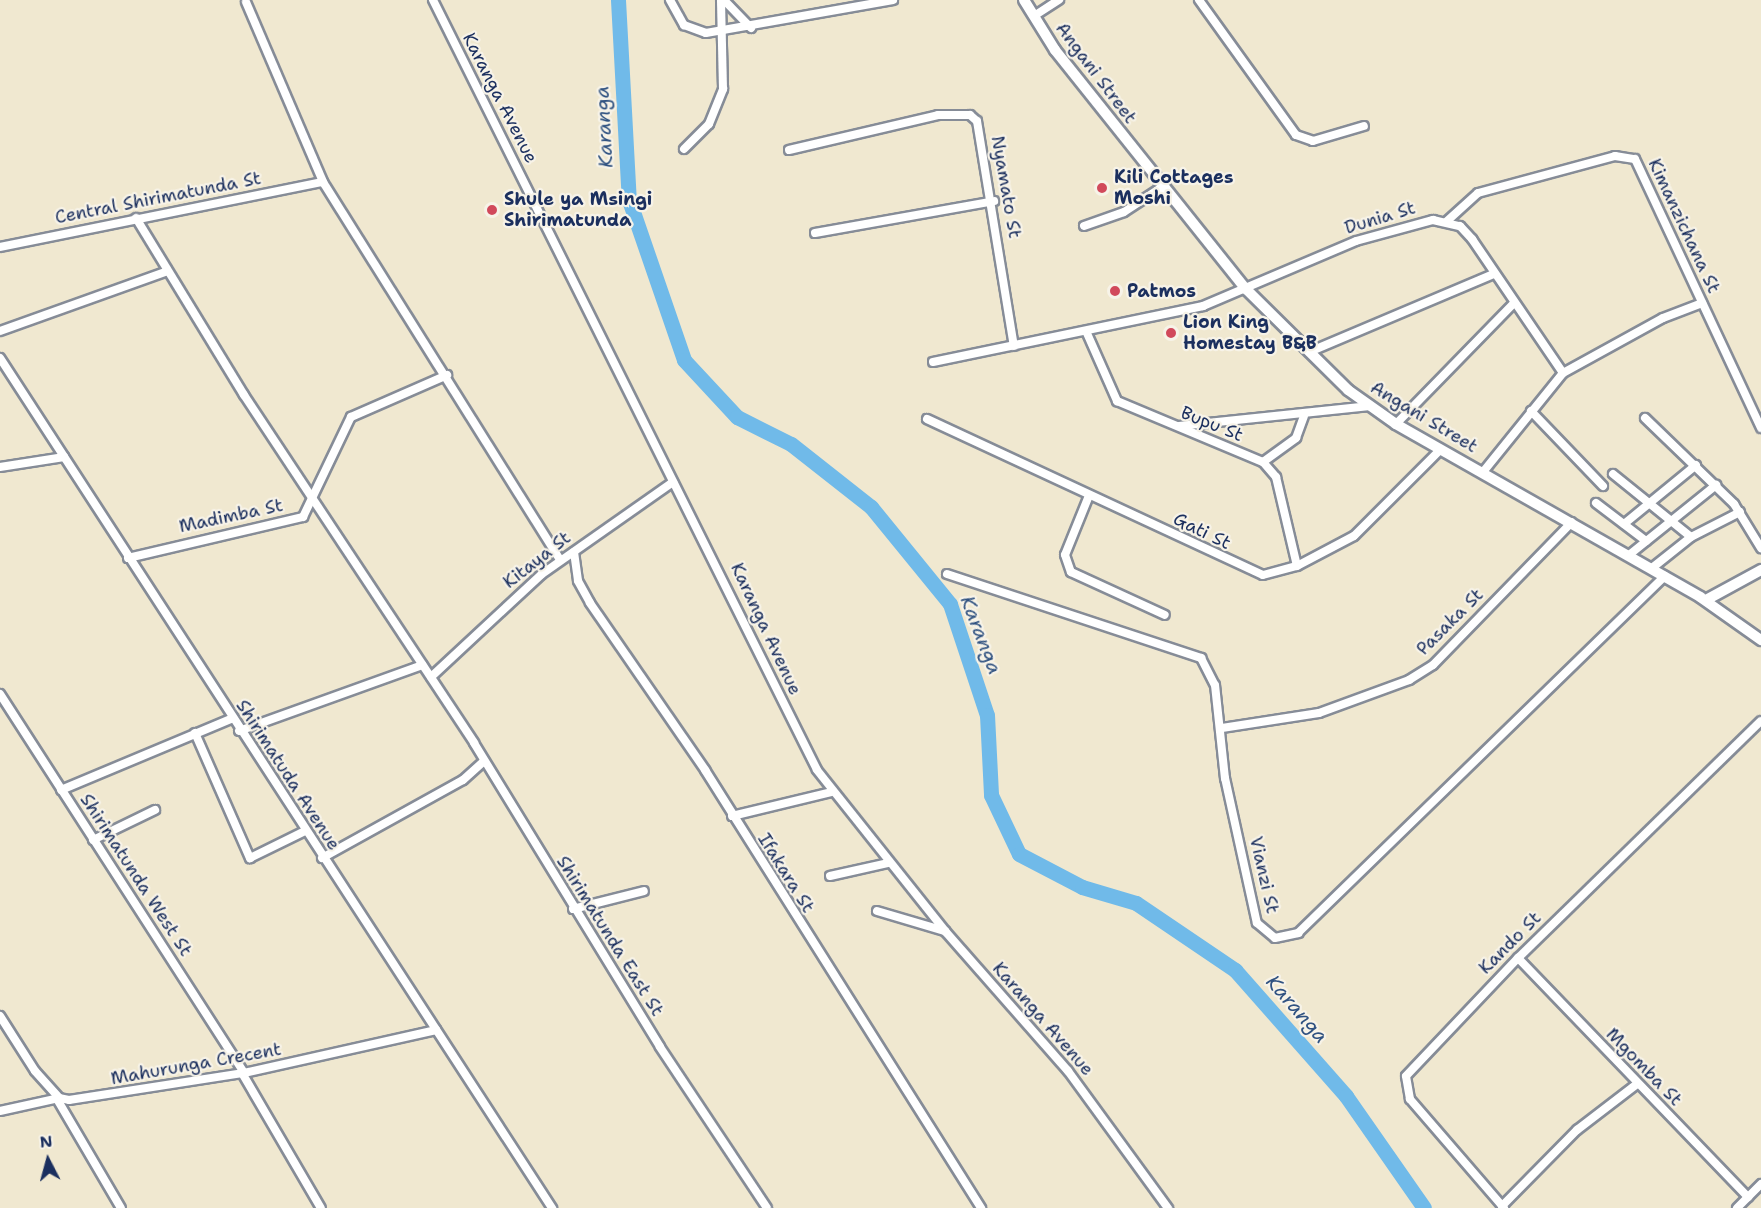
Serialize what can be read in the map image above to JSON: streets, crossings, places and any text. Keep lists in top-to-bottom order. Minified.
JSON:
{"streets":{"street":["Angani Street","Karanga Avenue","Nyamato St","Central Shirimatunda St","Dunia St","Kimanzichana St","Bupu St","Madimba St","Gati St","Kitaya St","Pasaka St","Shirimatuda Avenue","Ifakara St","Shirimatunda West St","Vianzi St","Shirimatunda East St","Kando St","Mahurunga Crecent","Mgomba St"]},"crossings":[["Angani Street","Dunia St"],["Angani Street","Gati St"],["Angani Street","Pasaka St"],["Angani Street","Vianzi St"],["Karanga Avenue","Kitaya St"],["Central Shirimatunda St","Shirimatunda East St"],["Dunia St","Kimanzichana St"],["Madimba St","Shirimatuda Avenue"],["Madimba St","Shirimatunda East St"],["Kitaya St","Ifakara St"],["Kitaya St","Shirimatunda East St"],["Pasaka St","Vianzi St"],["Shirimatuda Avenue","Mahurunga Crecent"],["Shirimatunda West St","Mahurunga Crecent"],["Kando St","Mgomba St"]],"water":["Karanga"],"places":["Kili Cottages Moshi","Shule ya Msingi Shirimatunda","Patmos","Lion King Homestay B&B"],"north":"top"}
